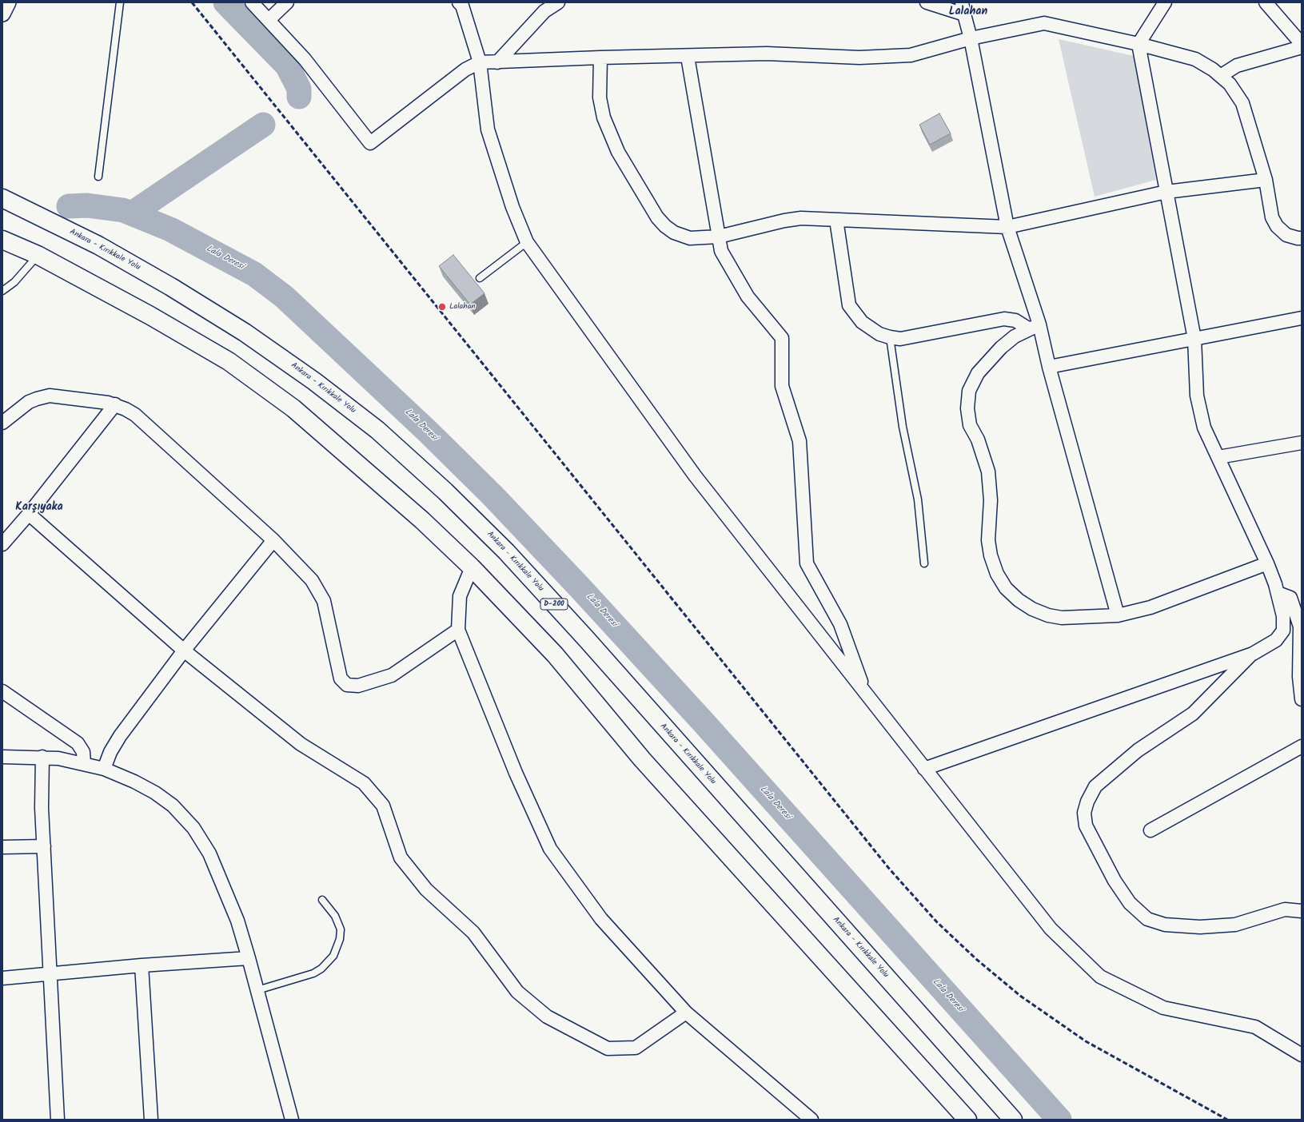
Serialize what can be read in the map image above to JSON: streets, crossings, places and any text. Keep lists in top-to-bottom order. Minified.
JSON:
{"streets":{"highway":["Ankara - Kırıkkale Yolu","D-200"]},"districts":["Lalahan","Karşıyaka"],"water":["Lala Deresi"],"places":["Lalahan"]}
